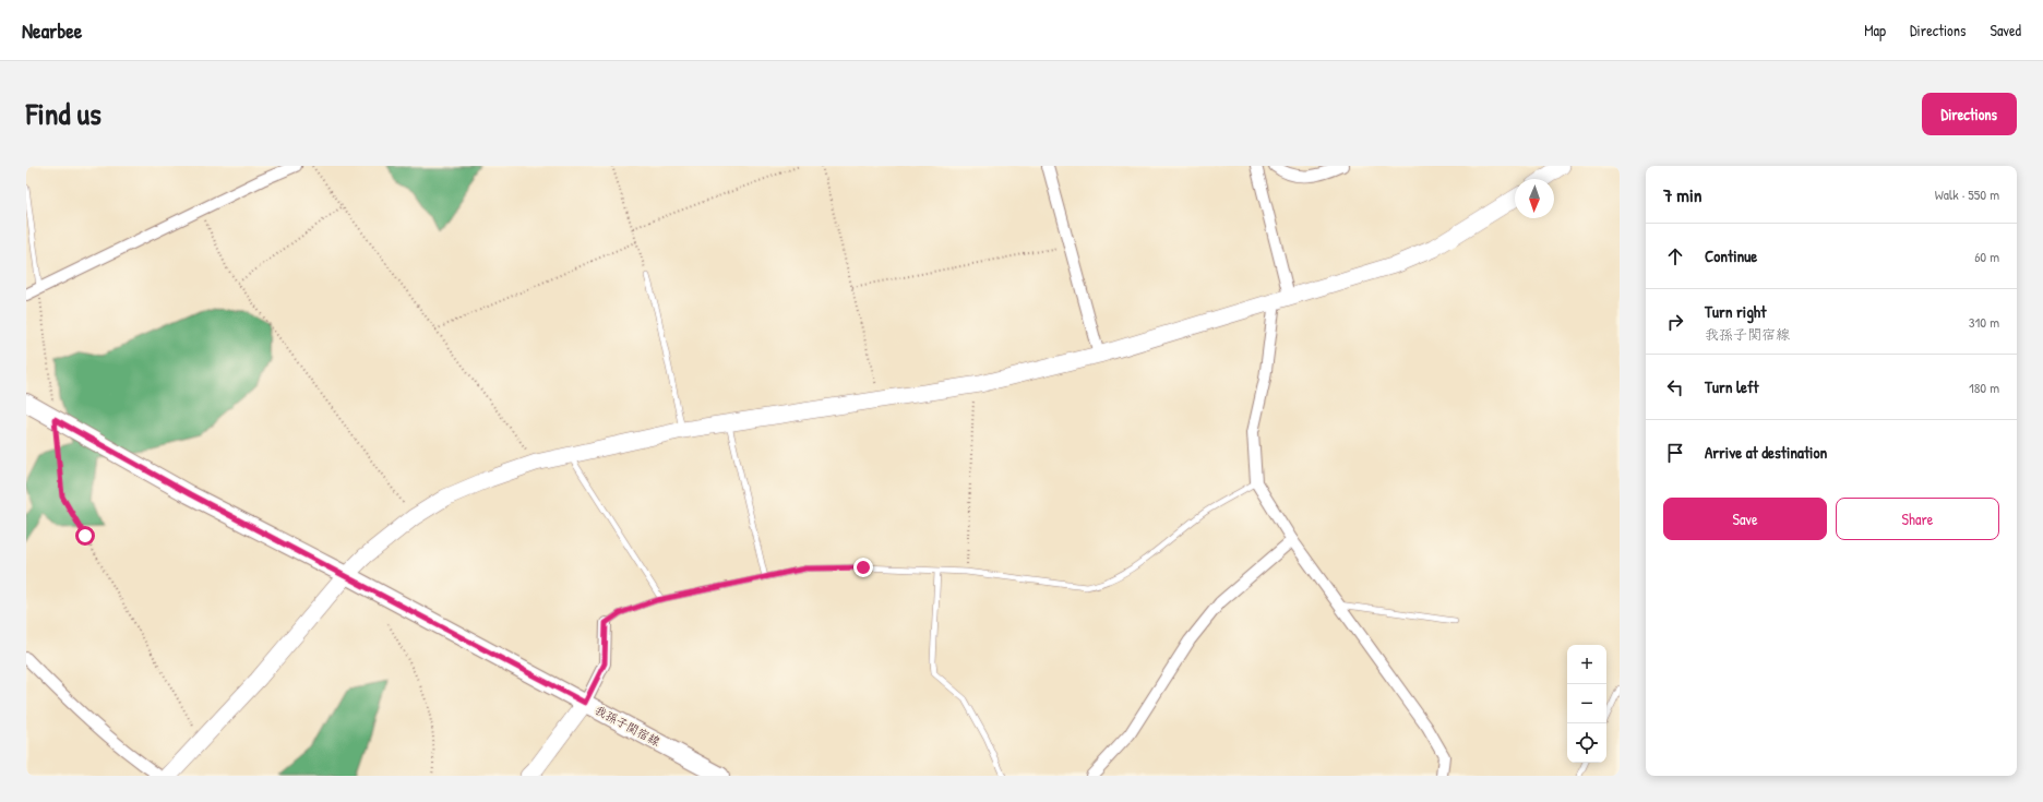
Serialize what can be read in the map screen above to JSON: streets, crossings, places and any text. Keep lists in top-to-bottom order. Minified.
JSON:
{"streets":{"main road":["我孫子関宿線"]},"north":"bottom","page":{"header":"Nearbee","nav":["Map","Directions","Saved"],"title":"Find us","buttons":["Directions",["Save","Share"]],"heading":["7 min","Walk · 550 m"],"list":[["Continue","60 m"],["Turn right","我孫子関宿線","310 m"],["Turn left","180 m"],"Arrive at destination"],"map_buttons":["+","−"]}}
